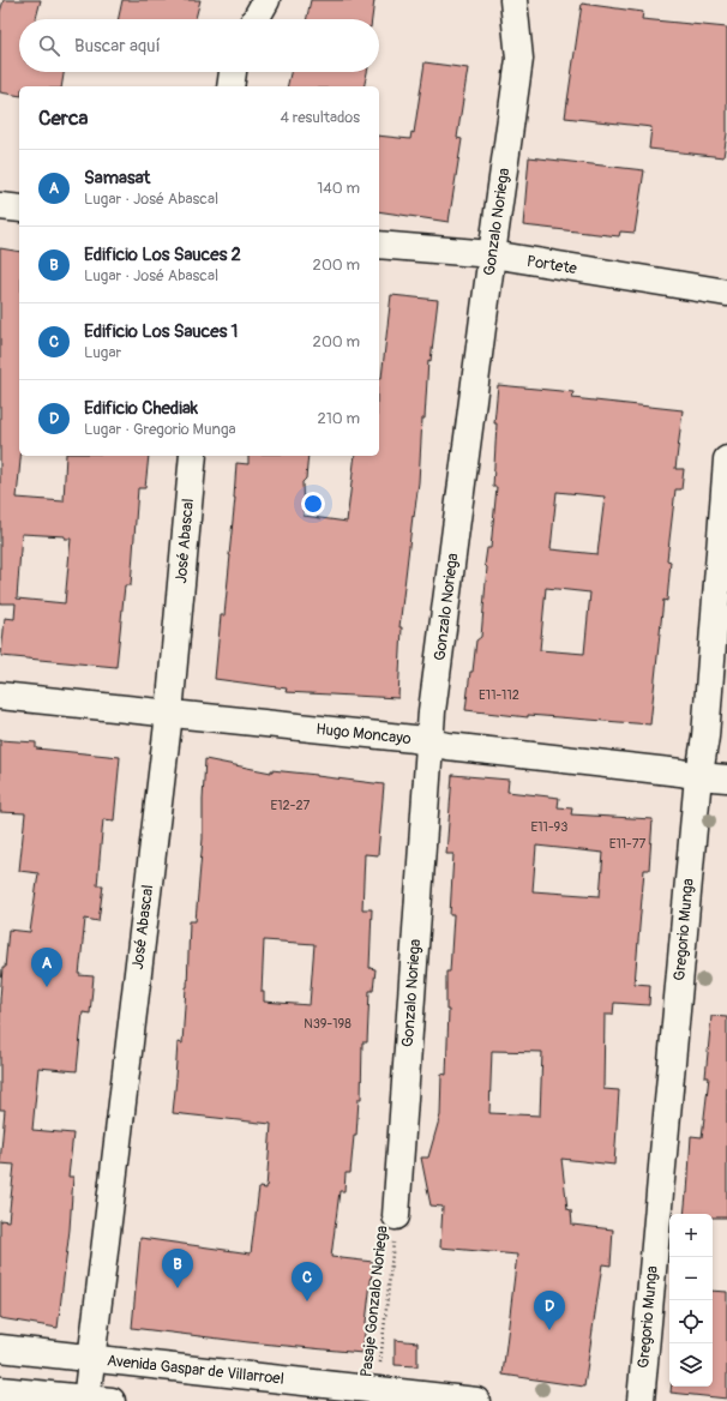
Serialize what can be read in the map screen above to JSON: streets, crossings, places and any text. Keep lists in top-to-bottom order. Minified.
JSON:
{"streets":{"street":["Gonzalo Noriega","Portete","José Abascal","Hugo Moncayo","Gregorio Munga","Avenida Gaspar de Villarroel"],"path":["Pasaje Gonzalo Noriega"]},"crossings":[["Gonzalo Noriega","Portete"],["Gonzalo Noriega","Hugo Moncayo"],["Gonzalo Noriega","Pasaje Gonzalo Noriega"],["José Abascal","Hugo Moncayo"],["José Abascal","Avenida Gaspar de Villarroel"],["Hugo Moncayo","Gregorio Munga"],["Pasaje Gonzalo Noriega","Avenida Gaspar de Villarroel"]],"house_numbers":["E11-112","E12-27","E11-93","E11-77","N39-198"],"page":{"search":"Buscar aquí","heading":["Cerca","4 resultados"],"list":[{"mark":"A","name":"Samasat","note":"Lugar · José Abascal","value":"140 m"},{"mark":"B","name":"Edificio Los Sauces 2","note":"Lugar · José Abascal","value":"200 m"},{"mark":"C","name":"Edificio Los Sauces 1","note":"Lugar","value":"200 m"},{"mark":"D","name":"Edificio Chediak","note":"Lugar · Gregorio Munga","value":"210 m"}],"pins":["A","B","C","D"],"map_buttons":["+","−"]}}
